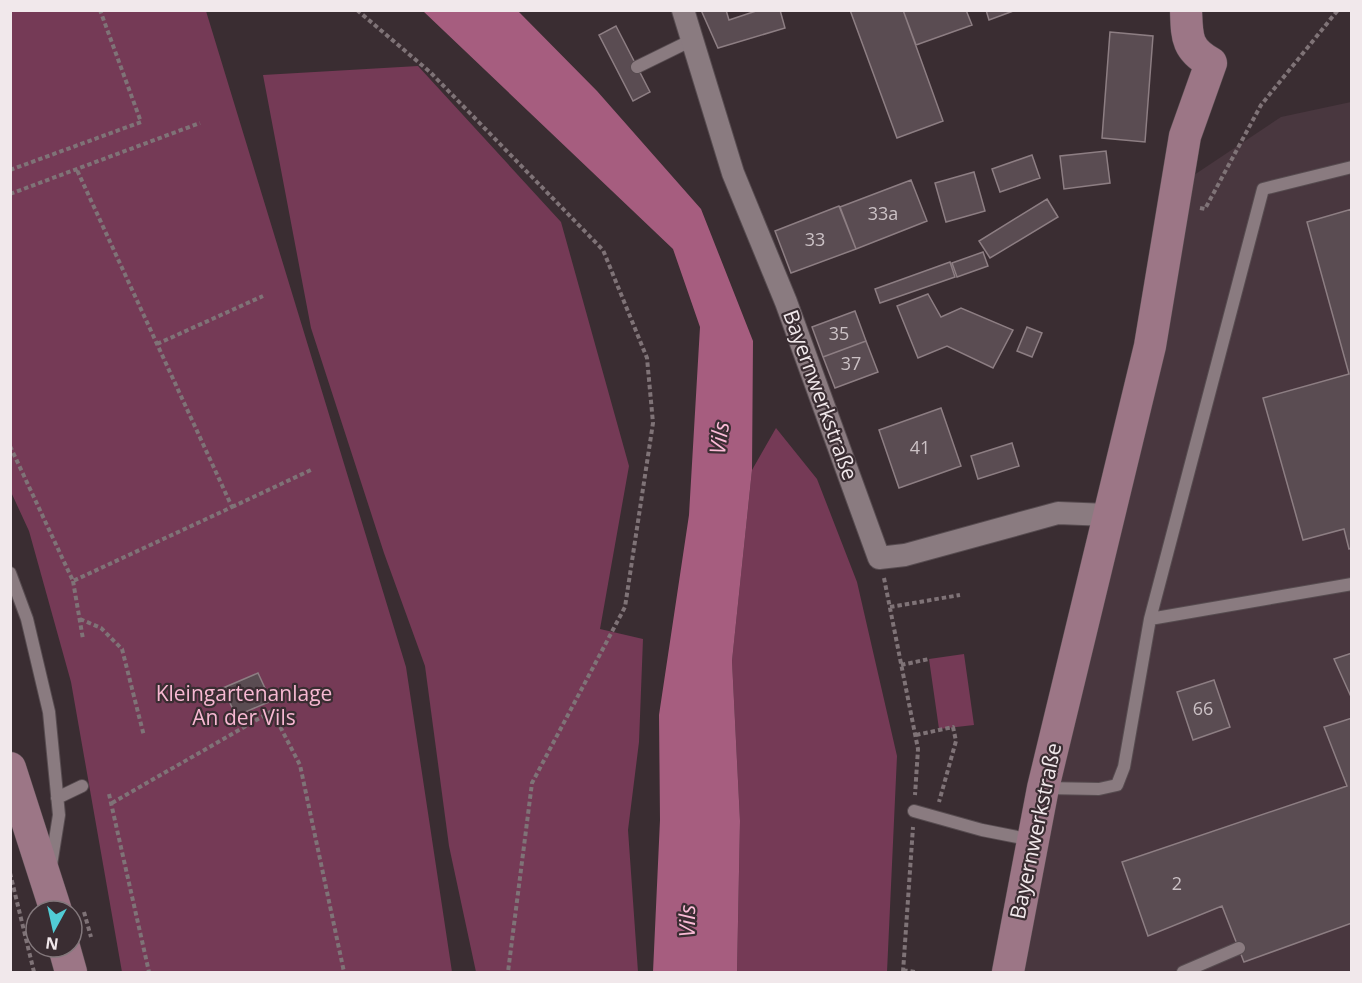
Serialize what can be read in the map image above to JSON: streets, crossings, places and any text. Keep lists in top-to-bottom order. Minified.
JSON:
{"streets":{"street":["Bayernwerkstraße"]},"water":["Vils"],"parks":["Kleingartenanlage An der Vils"],"house_numbers":["33a","33","35","37","41","66","2"],"north":"bottom"}
